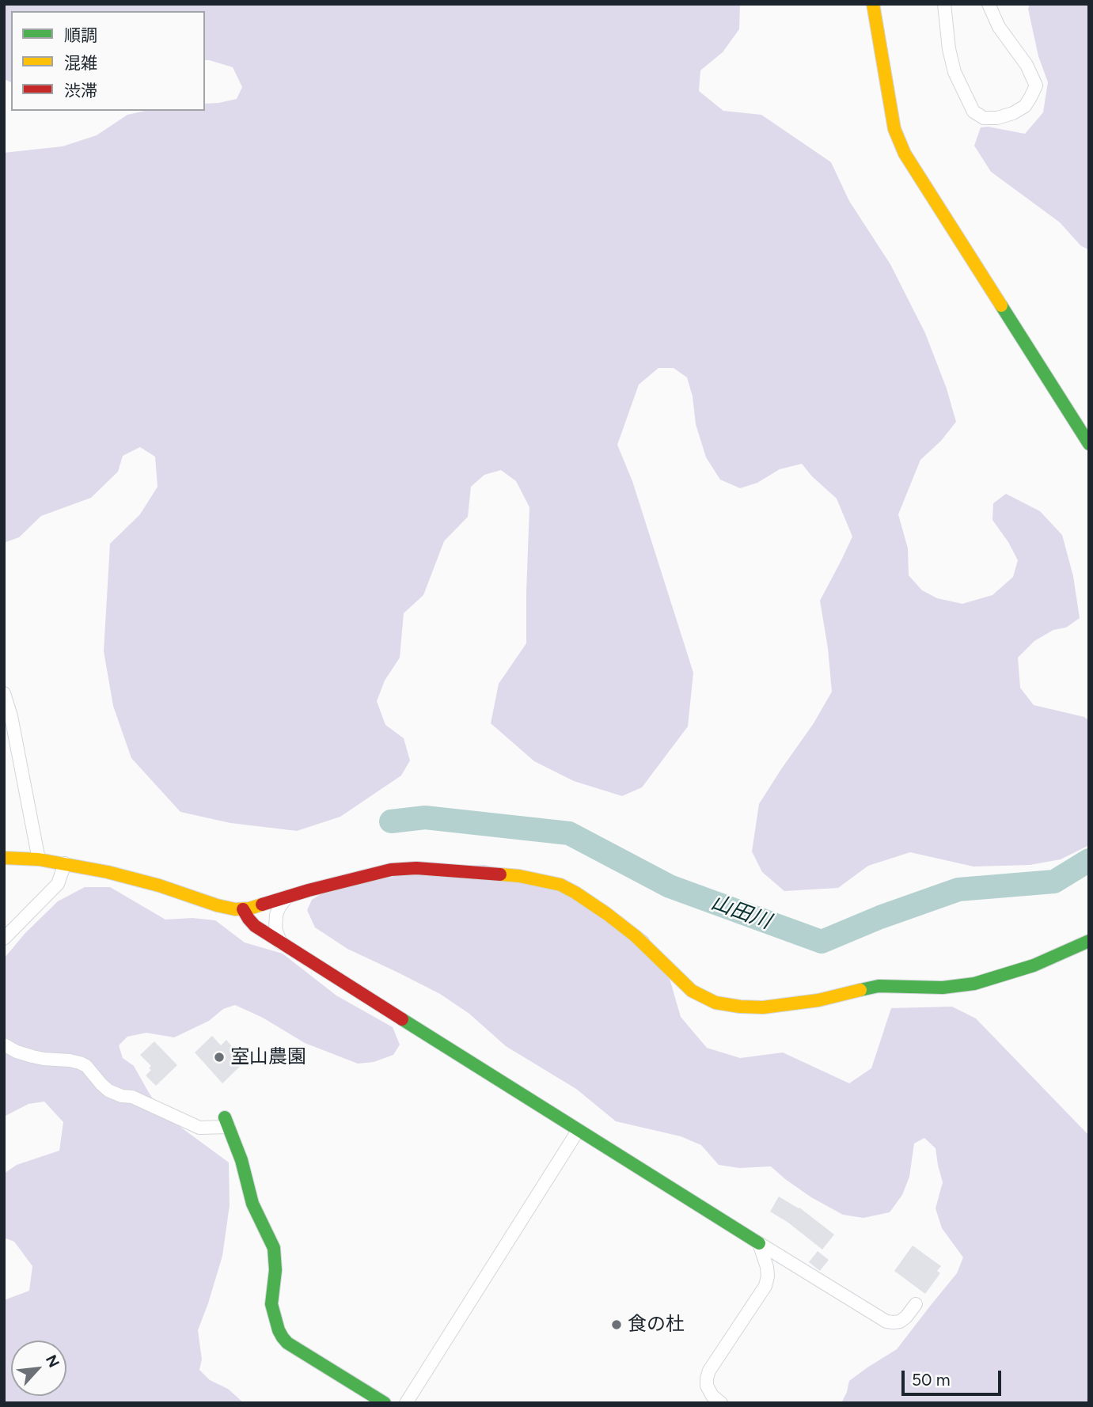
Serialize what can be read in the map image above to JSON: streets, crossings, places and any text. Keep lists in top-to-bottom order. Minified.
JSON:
{"water":["山田川"],"places":["室山農園","食の杜"],"legend":["順調","混雑","渋滞"],"scale_bar":"50 m","north":"top right"}
